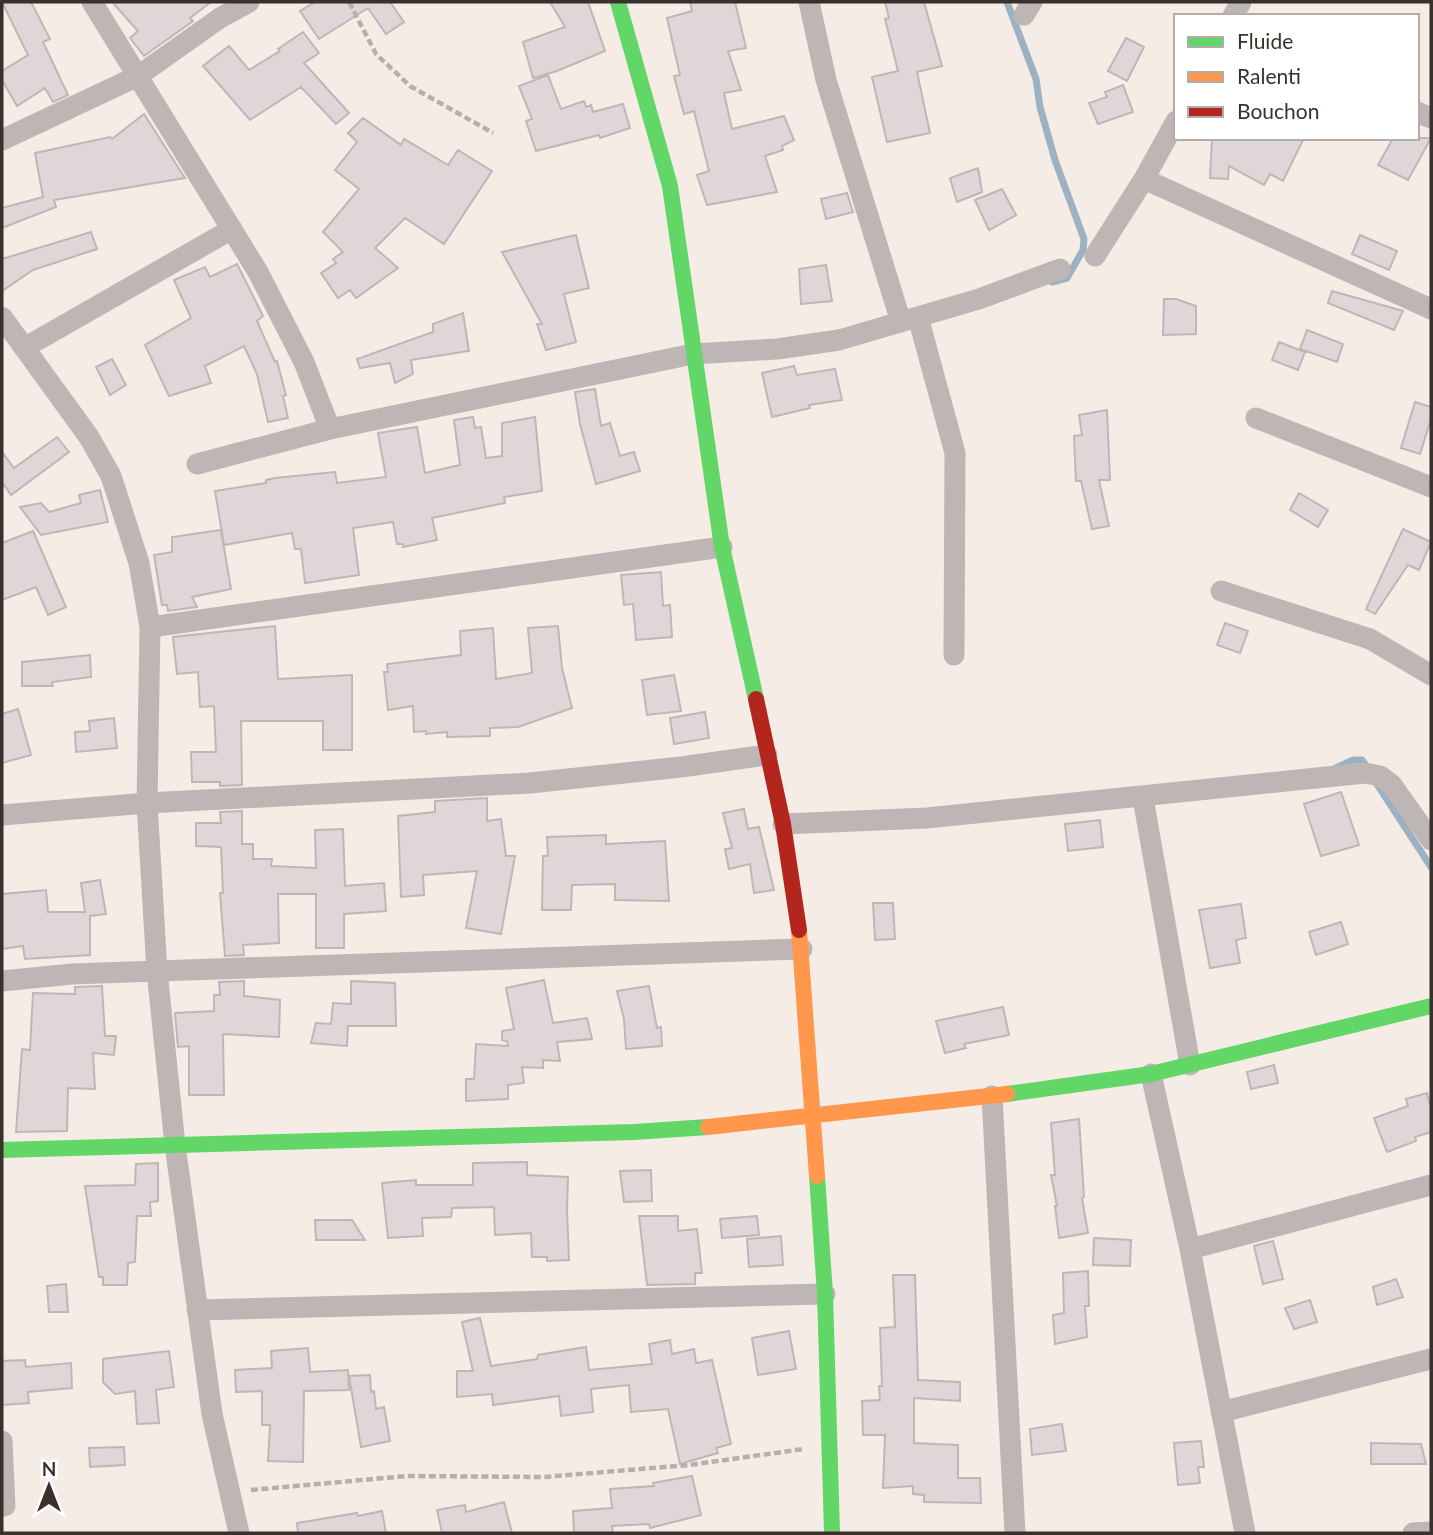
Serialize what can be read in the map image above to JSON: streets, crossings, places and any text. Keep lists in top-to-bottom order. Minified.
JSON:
{"legend":["Fluide","Ralenti","Bouchon"],"north":"top"}
